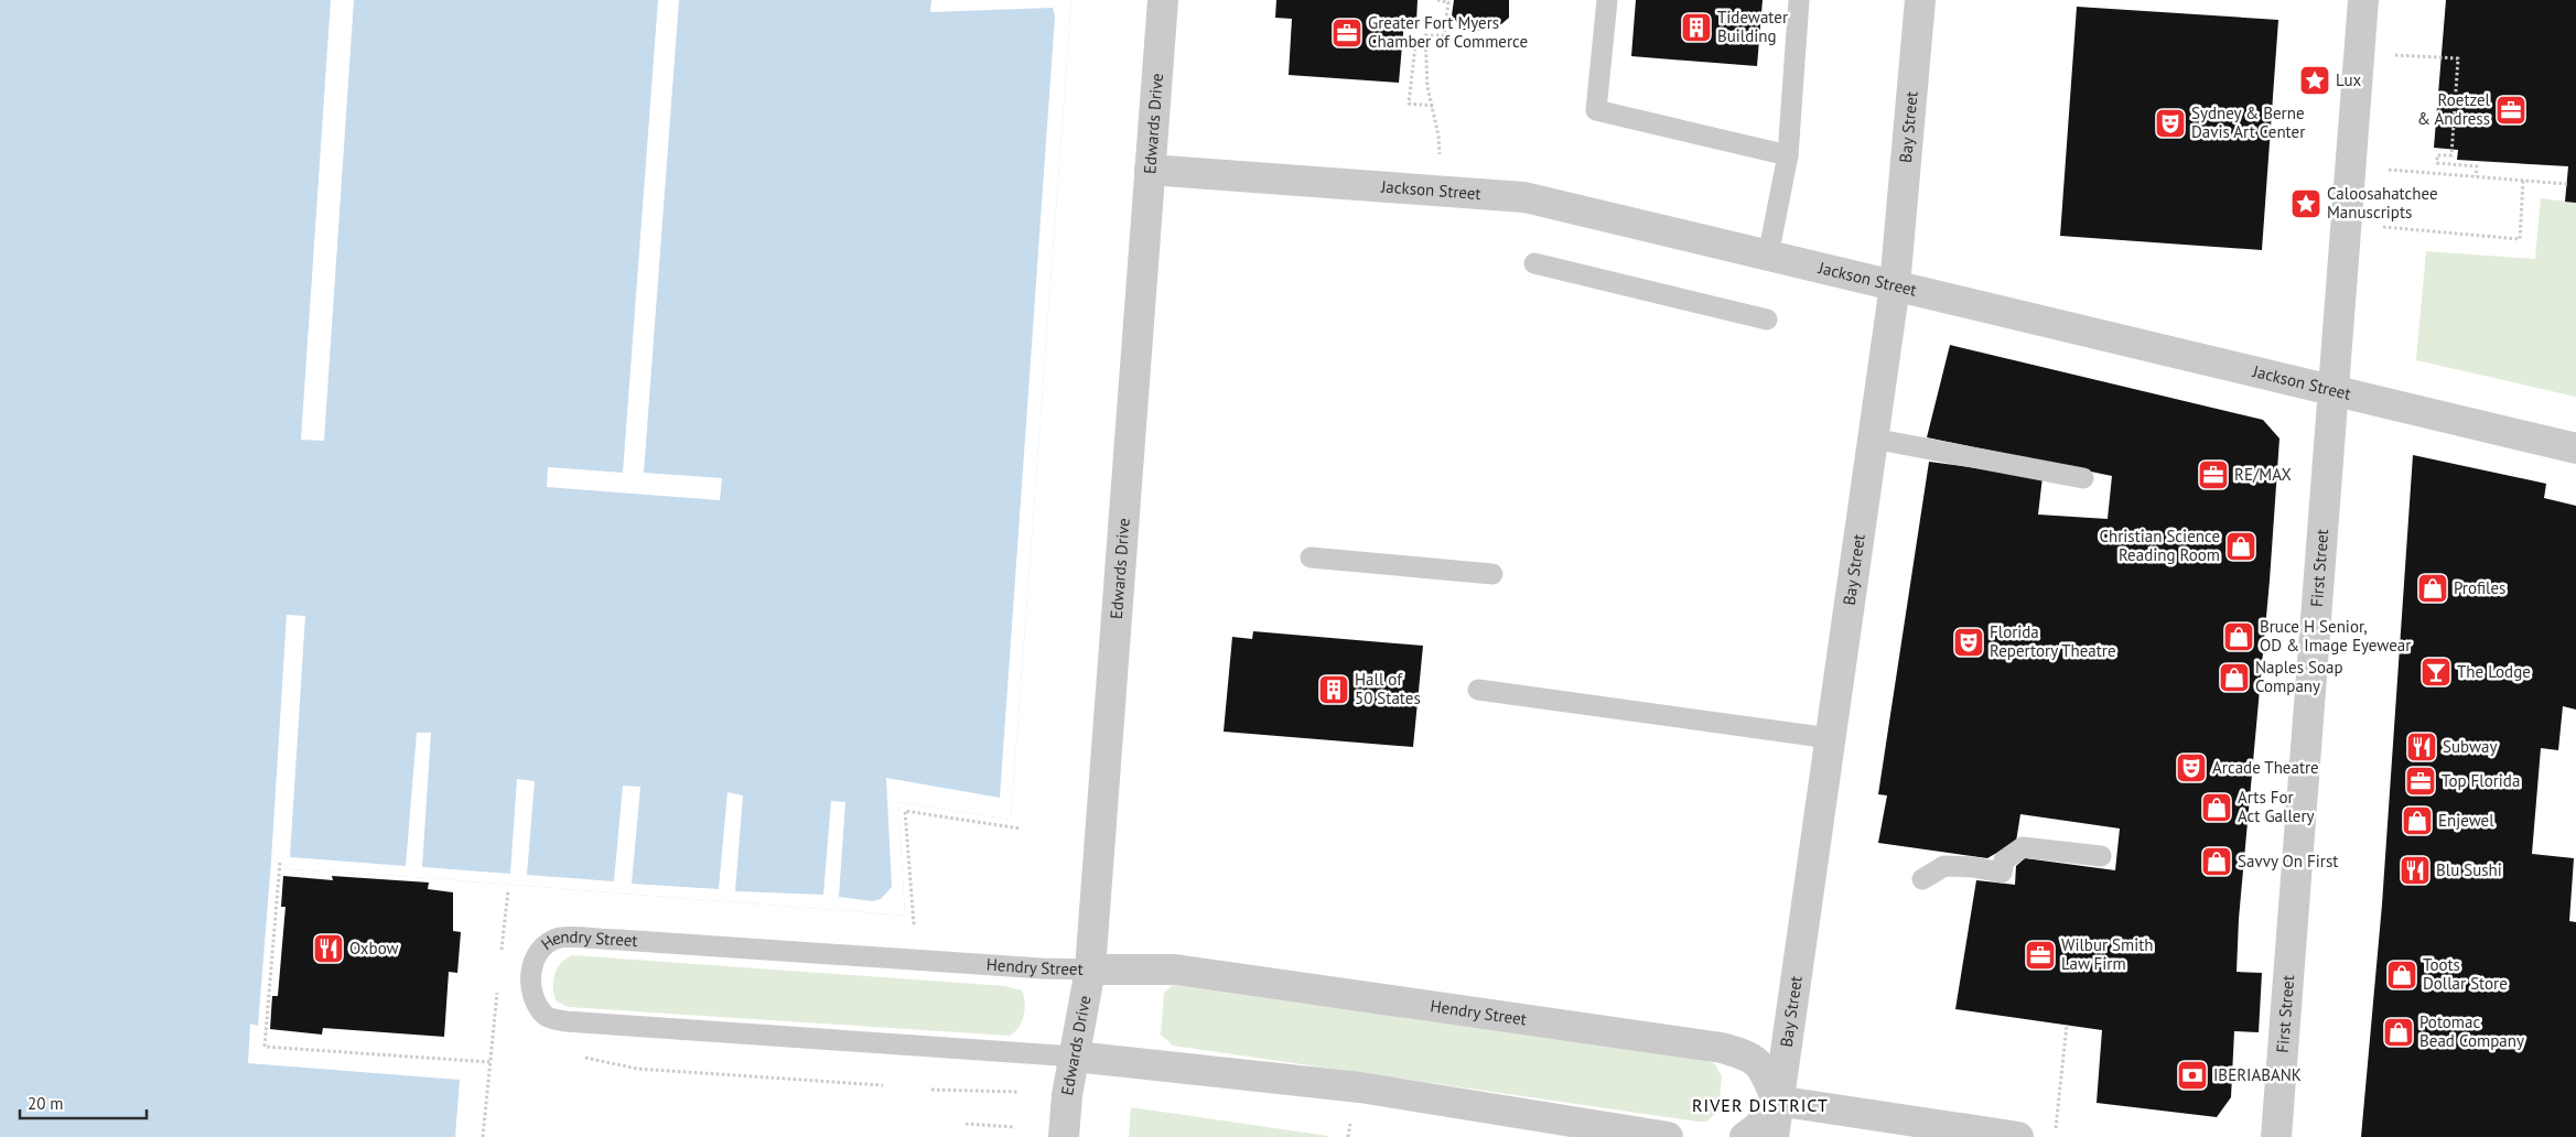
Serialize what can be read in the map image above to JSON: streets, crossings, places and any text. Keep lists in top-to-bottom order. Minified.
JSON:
{"streets":{"street":["Edwards Drive","Bay Street","Jackson Street","First Street","Hendry Street"]},"crossings":[["Edwards Drive","Jackson Street"],["Edwards Drive","Hendry Street"],["Bay Street","Jackson Street"],["Bay Street","Hendry Street"],["Jackson Street","First Street"]],"districts":["RIVER DISTRICT"],"places":{"building":["Tidewater Building","Hall of 50 States"],"office":["Greater Fort Myers Chamber of Commerce","Roetzel & Andress","RE/MAX","Top Florida","Wilbur Smith Law Firm"],"place":["Lux","Caloosahatchee Manuscripts"],"theatre":["Sydney & Berne Davis Art Center","Florida Repertory Theatre","Arcade Theatre"],"shop":["Christian Science Reading Room","Profiles","Bruce H Senior, OD & Image Eyewear","Naples Soap Company","Arts For Act Gallery","Enjewel","Savvy On First","Toots Dollar Store","Potomac Bead Company"],"bar":["The Lodge"],"restaurant":["Subway","Blu Sushi","Oxbow"],"bank":["IBERIABANK"]},"scale_bar":"20 m"}
